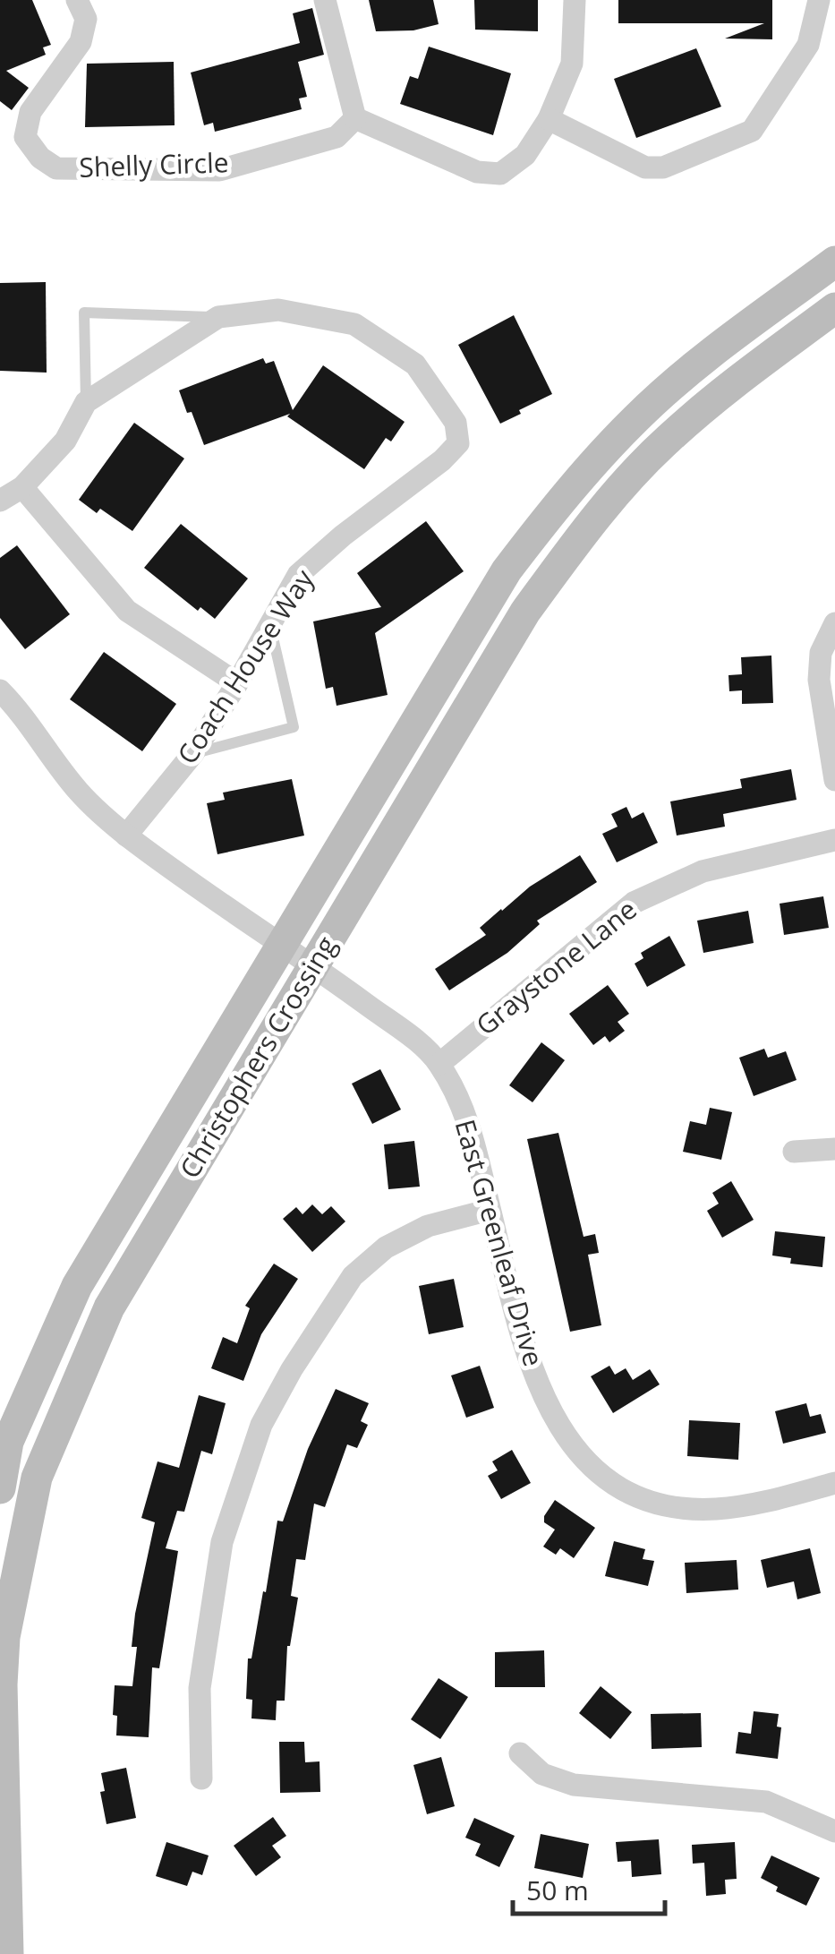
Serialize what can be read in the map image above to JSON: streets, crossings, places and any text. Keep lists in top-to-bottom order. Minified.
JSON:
{"streets":{"street":["Shelly Circle","Coach House Way","Graystone Lane","Christophers Crossing","East Greenleaf Drive"]},"crossings":[["Coach House Way","East Greenleaf Drive"],["Graystone Lane","East Greenleaf Drive"],["Christophers Crossing","East Greenleaf Drive"]],"scale_bar":"50 m"}
